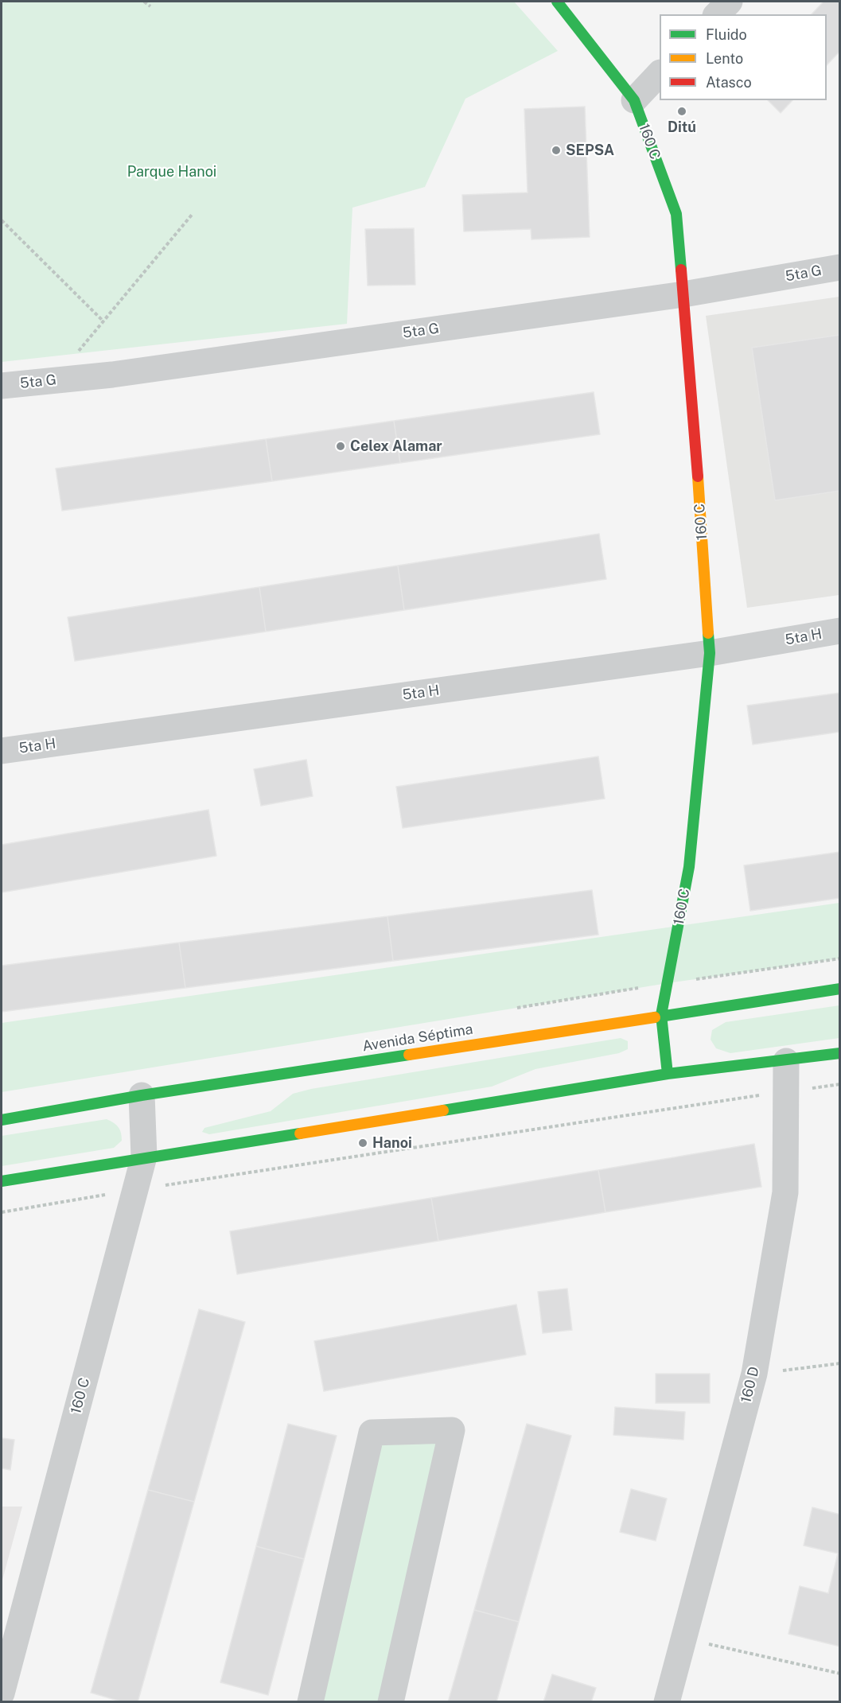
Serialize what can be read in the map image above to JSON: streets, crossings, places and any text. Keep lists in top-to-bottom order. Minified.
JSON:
{"streets":{"main road":["160 C","Avenida Séptima"],"street":["5ta G","5ta H","160 D"]},"crossings":[["160 C","5ta G"],["160 C","5ta H"],["160 C","Avenida Séptima"]],"parks":["Parque Hanoi"],"places":["Ditú","SEPSA","Celex Alamar","Hanoi"],"legend":["Fluido","Lento","Atasco"]}
